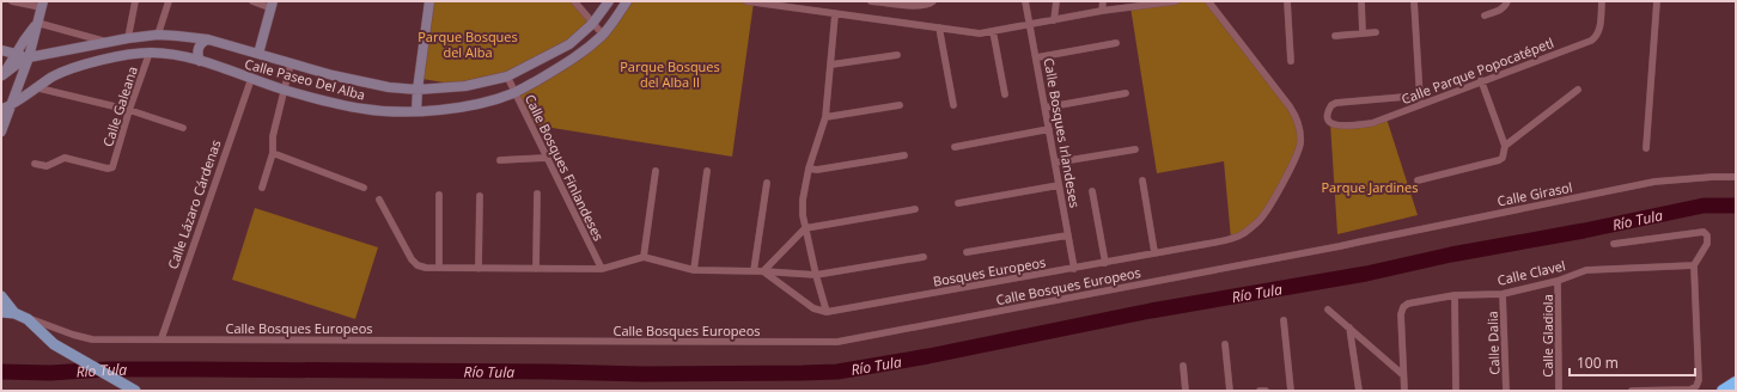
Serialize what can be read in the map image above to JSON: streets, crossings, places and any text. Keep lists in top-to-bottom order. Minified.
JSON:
{"streets":{"street":["Calle Parque Popocatépetl","Calle Paseo Del Alba","Calle Galeana","Calle Bosques Irlandeses","Calle Bosques Finlandeses","Calle Girasol","Calle Lázaro Cárdenas","Bosques Europeos","Calle Clavel","Calle Bosques Europeos","Calle Gladiola","Calle Dalia"]},"crossings":[["Calle Paseo Del Alba","Calle Galeana"],["Calle Paseo Del Alba","Calle Bosques Finlandeses"],["Calle Paseo Del Alba","Calle Lázaro Cárdenas"],["Calle Bosques Irlandeses","Bosques Europeos"],["Calle Girasol","Calle Bosques Europeos"],["Calle Lázaro Cárdenas","Calle Bosques Europeos"],["Calle Clavel","Calle Gladiola"],["Calle Clavel","Calle Dalia"]],"water":["Río Tula"],"parks":["Parque Bosques del Alba","Parque Bosques del Alba II","Parque Jardines"],"scale_bar":"100 m"}
